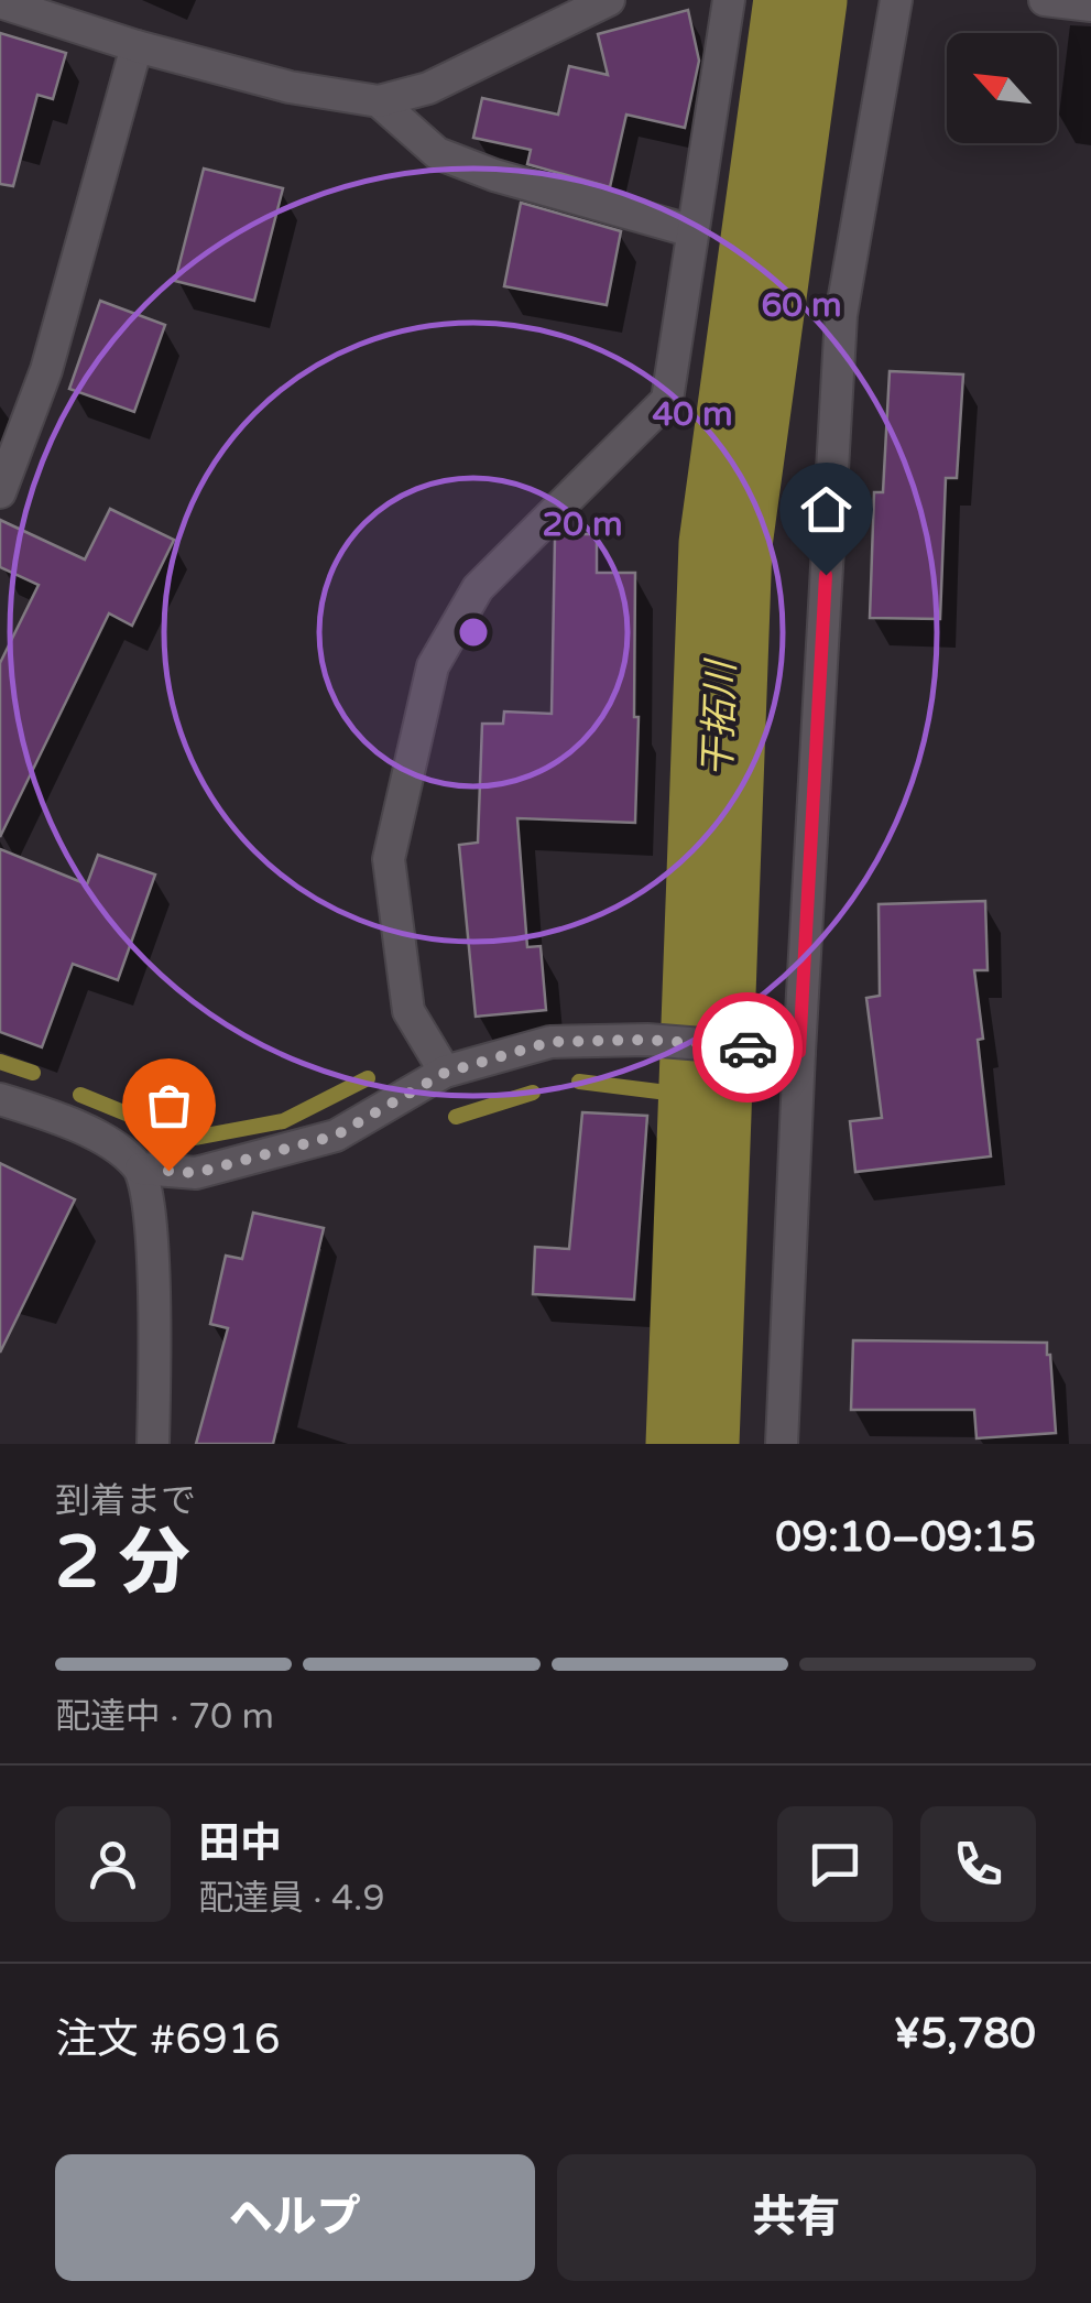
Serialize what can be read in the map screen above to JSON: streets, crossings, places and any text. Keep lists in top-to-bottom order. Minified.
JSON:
{"water":["干拓川"],"north":"top left","page":{"heading":["2 分","到着まで","09:10–09:15"],"panel":["田中","配達員 · 4.9","注文 #6916","¥5,780"],"bar":"配達中 · 70 m","buttons":["ヘルプ","共有"]},"rings":["60 m","40 m","20 m"]}
